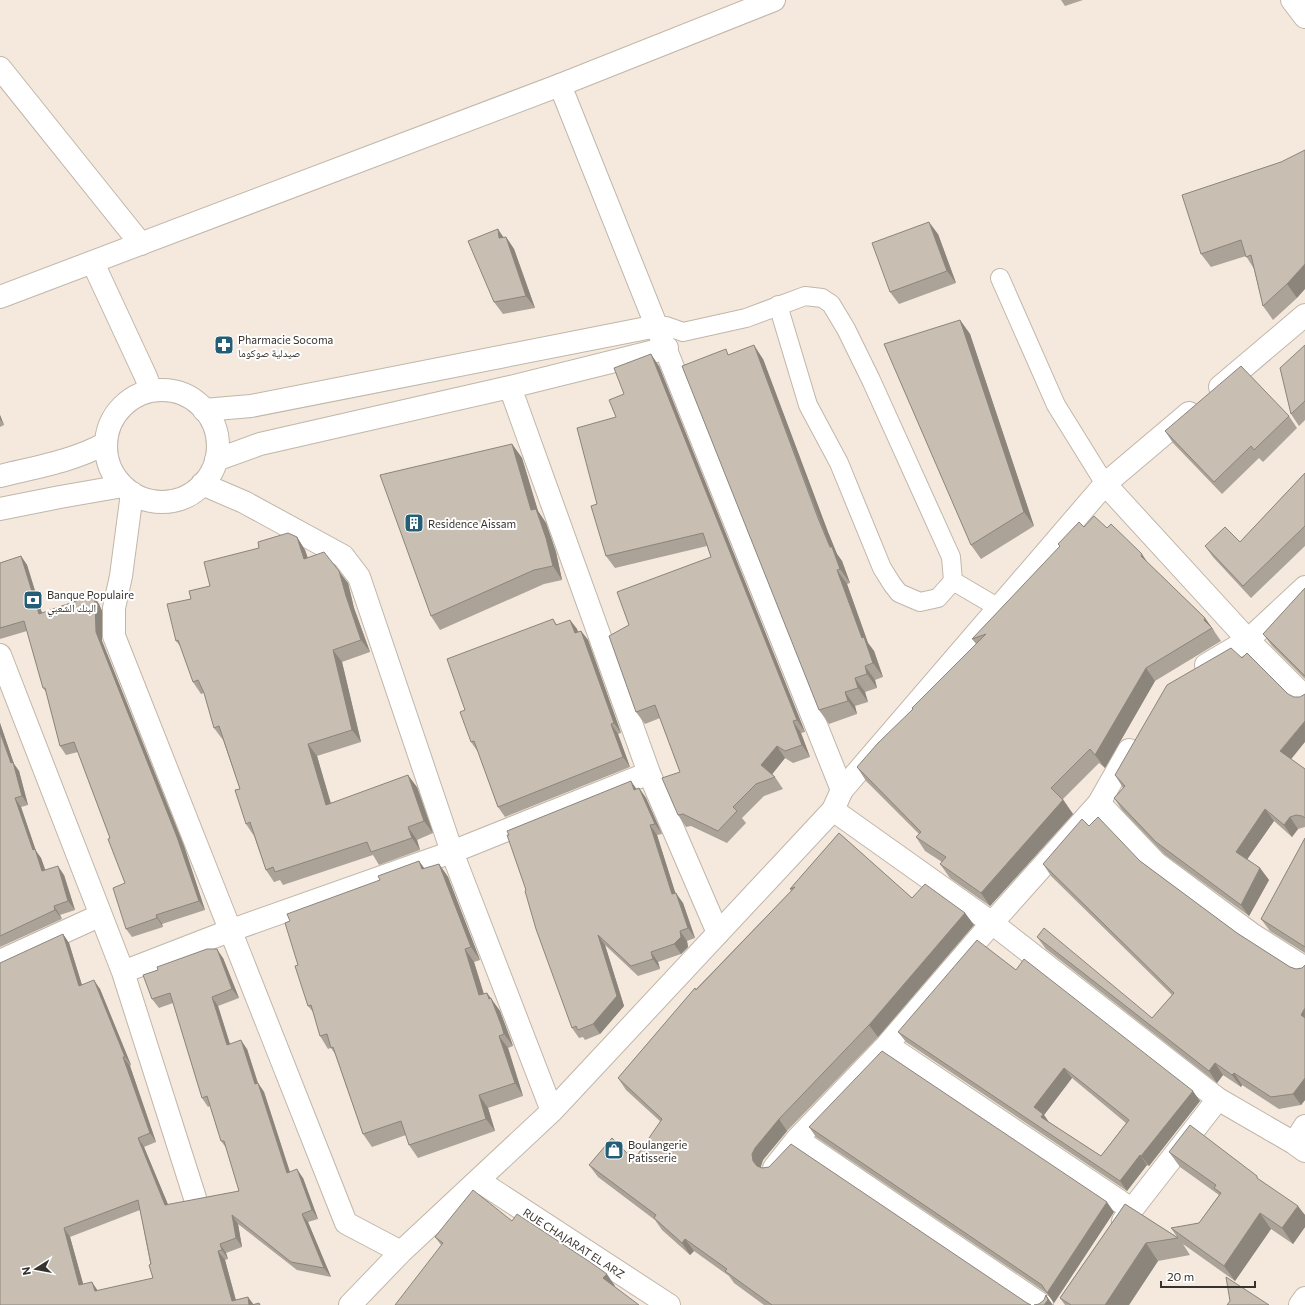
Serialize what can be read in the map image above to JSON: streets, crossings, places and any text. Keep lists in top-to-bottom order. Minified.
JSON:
{"streets":{"street":["RUE CHAJARAT EL ARZ"]},"places":{"pharmacy":["Pharmacie Socoma صيدلية صوكوما"],"building":["Residence Aissam"],"bank":["Banque Populaire البنك الشعبي"],"shop":["Boulangerie Patisserie"]},"scale_bar":"20 m","north":"left"}
